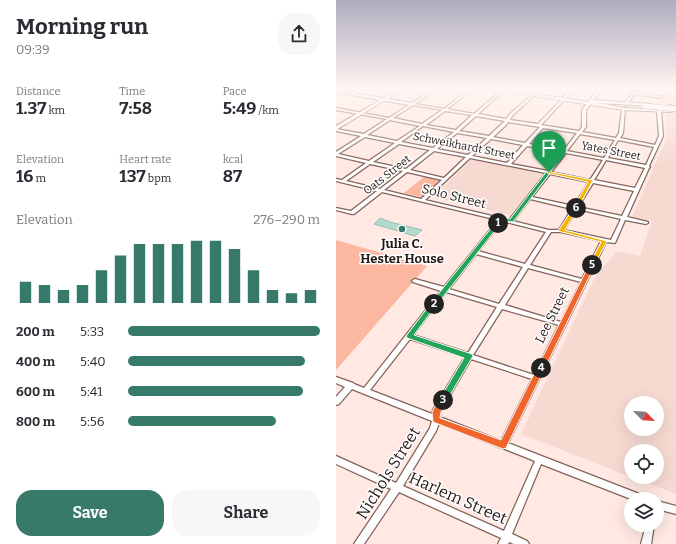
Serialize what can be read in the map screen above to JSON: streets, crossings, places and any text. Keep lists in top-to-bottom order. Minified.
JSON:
{"streets":{"street":["Schweikhardt Street","Yates Street","Oats Street","Solo Street","Lee Street","Nichols Street","Harlem Street"]},"crossings":[["Schweikhardt Street","Oats Street"],["Yates Street","Oats Street"],["Oats Street","Solo Street"],["Solo Street","Lee Street"],["Solo Street","Nichols Street"],["Nichols Street","Harlem Street"]],"places":["Julia C. Hester House"],"north":"bottom right","page":{"heading":["Morning run","09:39"],"stats":[["Distance","1.37 km"],["Time","7:58"],["Pace","5:49 /km"],["Elevation","16 m"],["Heart rate","137 bpm"],["kcal","87"]],"pins":["6","1","5","2","4","3"],"chart":["Elevation","276–290 m"],"list":[{"name":"200 m","note":"5:33"},{"name":"400 m","note":"5:40"},{"name":"600 m","note":"5:41"},{"name":"800 m","note":"5:56"}],"buttons":["Save","Share"]}}
